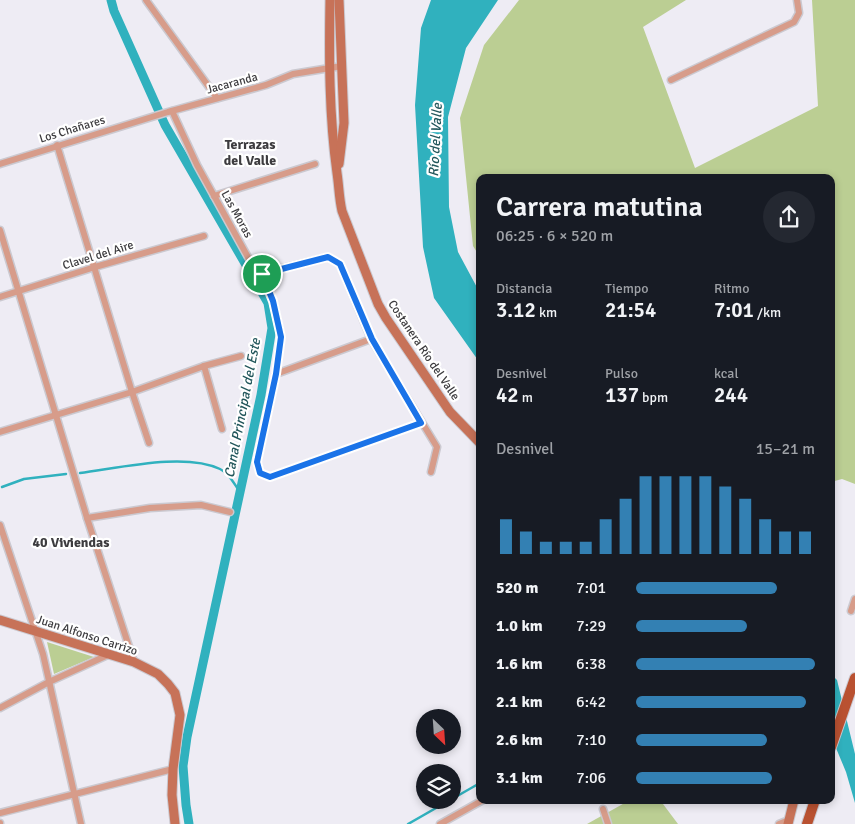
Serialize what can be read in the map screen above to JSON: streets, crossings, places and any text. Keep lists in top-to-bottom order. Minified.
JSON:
{"streets":{"main road":["Costanera Río del Valle","Juan Alfonso Carrizo"],"street":["Jacaranda","Los Chañares","Las Moras","Clavel del Aire"]},"crossings":[["Jacaranda","Los Chañares"],["Jacaranda","Las Moras"],["Jacaranda","Costanera Río del Valle"]],"districts":["Terrazas del Valle","40 Viviendas"],"water":["Río del Valle","Canal Principal del Este"],"north":"bottom right","page":{"heading":["Carrera matutina","06:25 · 6 × 520 m"],"stats":[["Distancia","3.12 km"],["Tiempo","21:54"],["Ritmo","7:01 /km"],["Desnivel","42 m"],["Pulso","137 bpm"],["kcal","244"]],"chart":["Desnivel","15–21 m"],"list":[{"name":"520 m","note":"7:01"},{"name":"1.0 km","note":"7:29"},{"name":"1.6 km","note":"6:38"},{"name":"2.1 km","note":"6:42"},{"name":"2.6 km","note":"7:10"},{"name":"3.1 km","note":"7:06"}]}}
